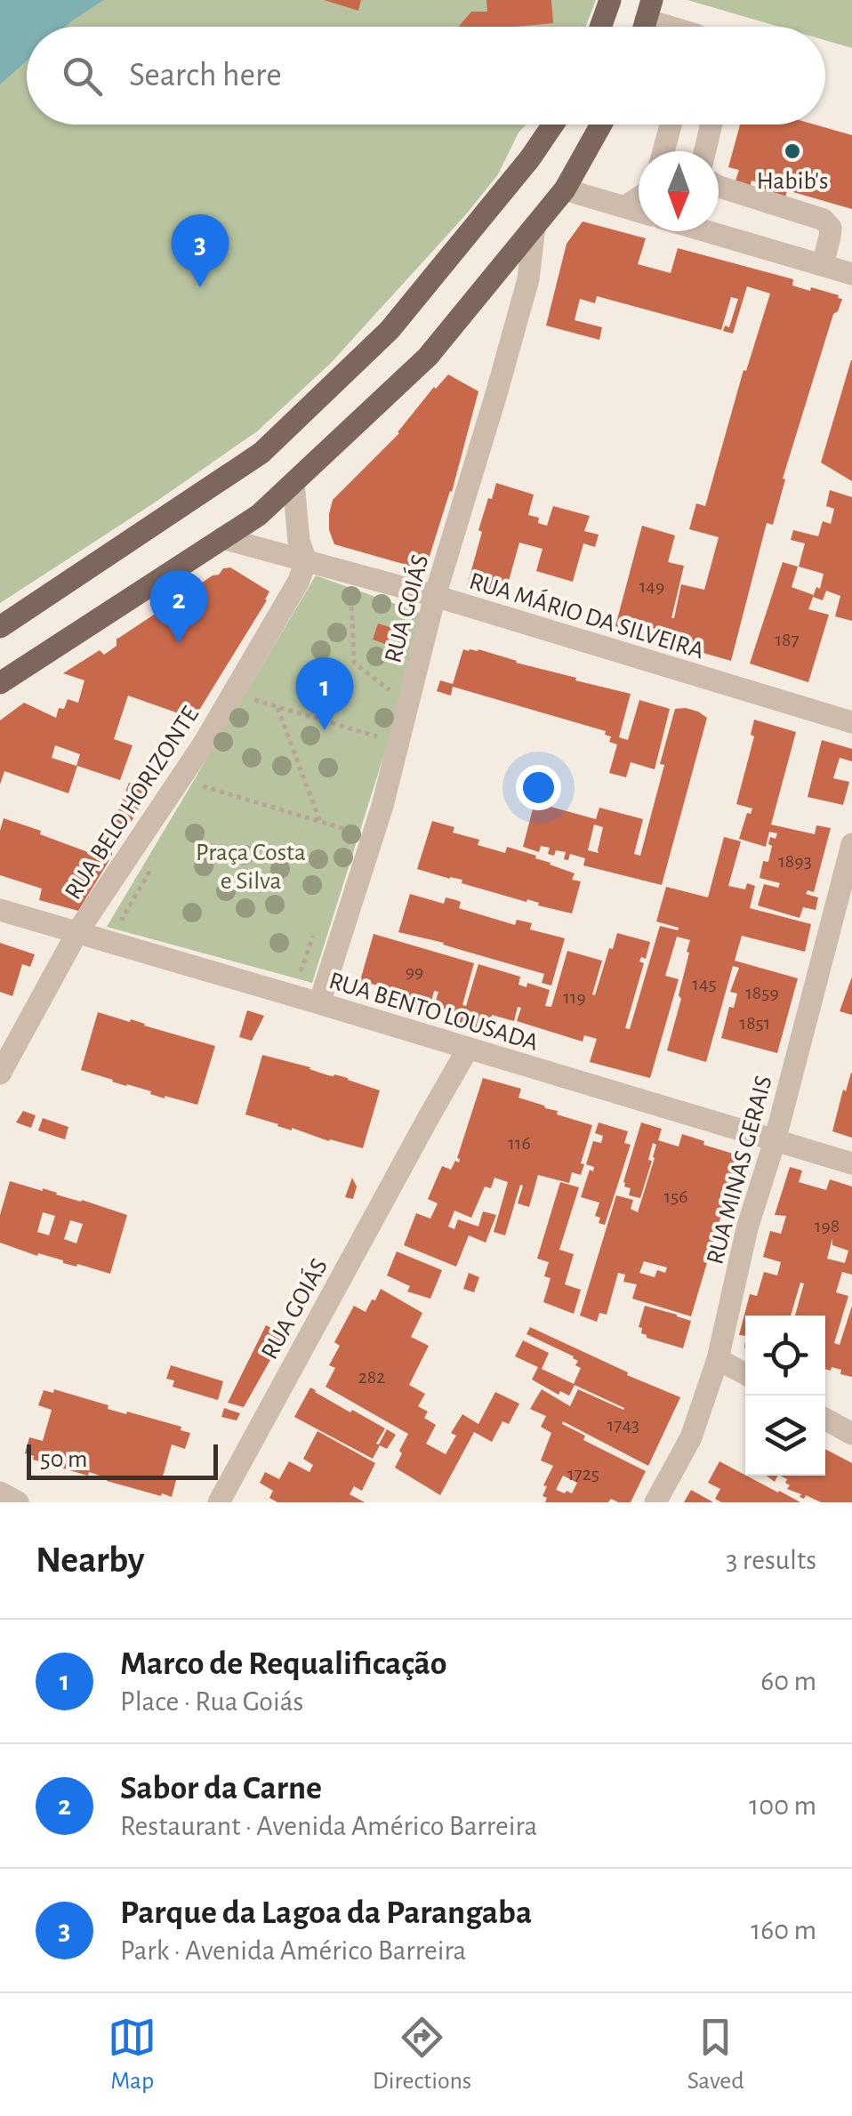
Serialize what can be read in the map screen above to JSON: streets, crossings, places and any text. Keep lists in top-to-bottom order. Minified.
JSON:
{"streets":{"street":["RUA GOIÁS","RUA MÁRIO DA SILVEIRA","RUA BELO HORIZONTE","RUA BENTO LOUSADA","RUA MINAS GERAIS"]},"crossings":[["RUA GOIÁS","RUA MÁRIO DA SILVEIRA"],["RUA GOIÁS","RUA BENTO LOUSADA"],["RUA MÁRIO DA SILVEIRA","RUA BELO HORIZONTE"],["RUA BELO HORIZONTE","RUA BENTO LOUSADA"],["RUA BENTO LOUSADA","RUA MINAS GERAIS"]],"parks":["Praça Costa e Silva"],"places":["Habib's"],"house_numbers":["149","187","1893","99","145","1859","119","1851","116","156","198","282","1743","1725"],"scale_bar":"50 m","north":"bottom","page":{"search":"Search here","pins":["3","2","1"],"scale":"50 m","heading":["Nearby","3 results"],"list":[{"mark":"1","name":"Marco de Requalificação","note":"Place · Rua Goiás","value":"60 m"},{"mark":"2","name":"Sabor da Carne","note":"Restaurant · Avenida Américo Barreira","value":"100 m"},{"mark":"3","name":"Parque da Lagoa da Parangaba","note":"Park · Avenida Américo Barreira","value":"160 m"}],"nav":["Map","Directions","Saved"]}}
